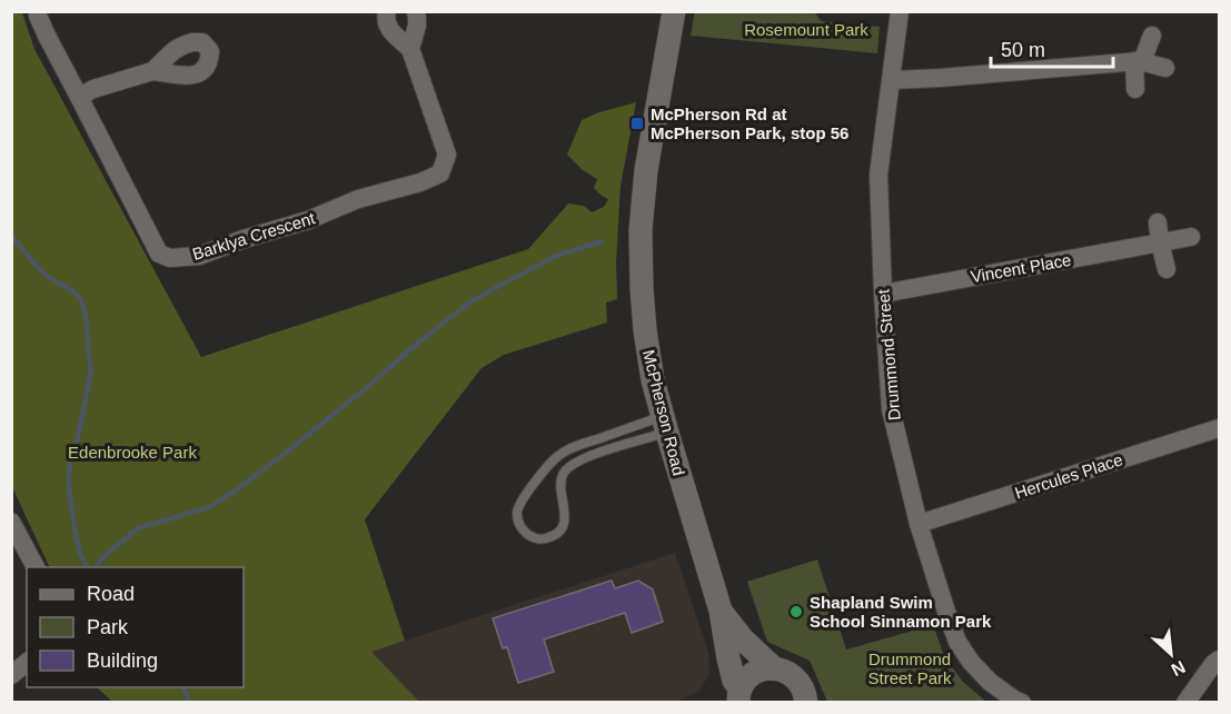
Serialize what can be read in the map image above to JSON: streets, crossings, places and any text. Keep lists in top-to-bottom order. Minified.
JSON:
{"streets":{"street":["Barklya Crescent","Vincent Place","Drummond Street","McPherson Road","Hercules Place"]},"crossings":[["Vincent Place","Drummond Street"],["Drummond Street","Hercules Place"]],"parks":["Rosemount Park","Edenbrooke Park","Drummond Street Park"],"places":{"transit":["McPherson Rd at McPherson Park, stop 56"],"other":["Shapland Swim School Sinnamon Park"]},"legend":["Road","Park","Building"],"scale_bar":"50 m","north":"bottom right"}
